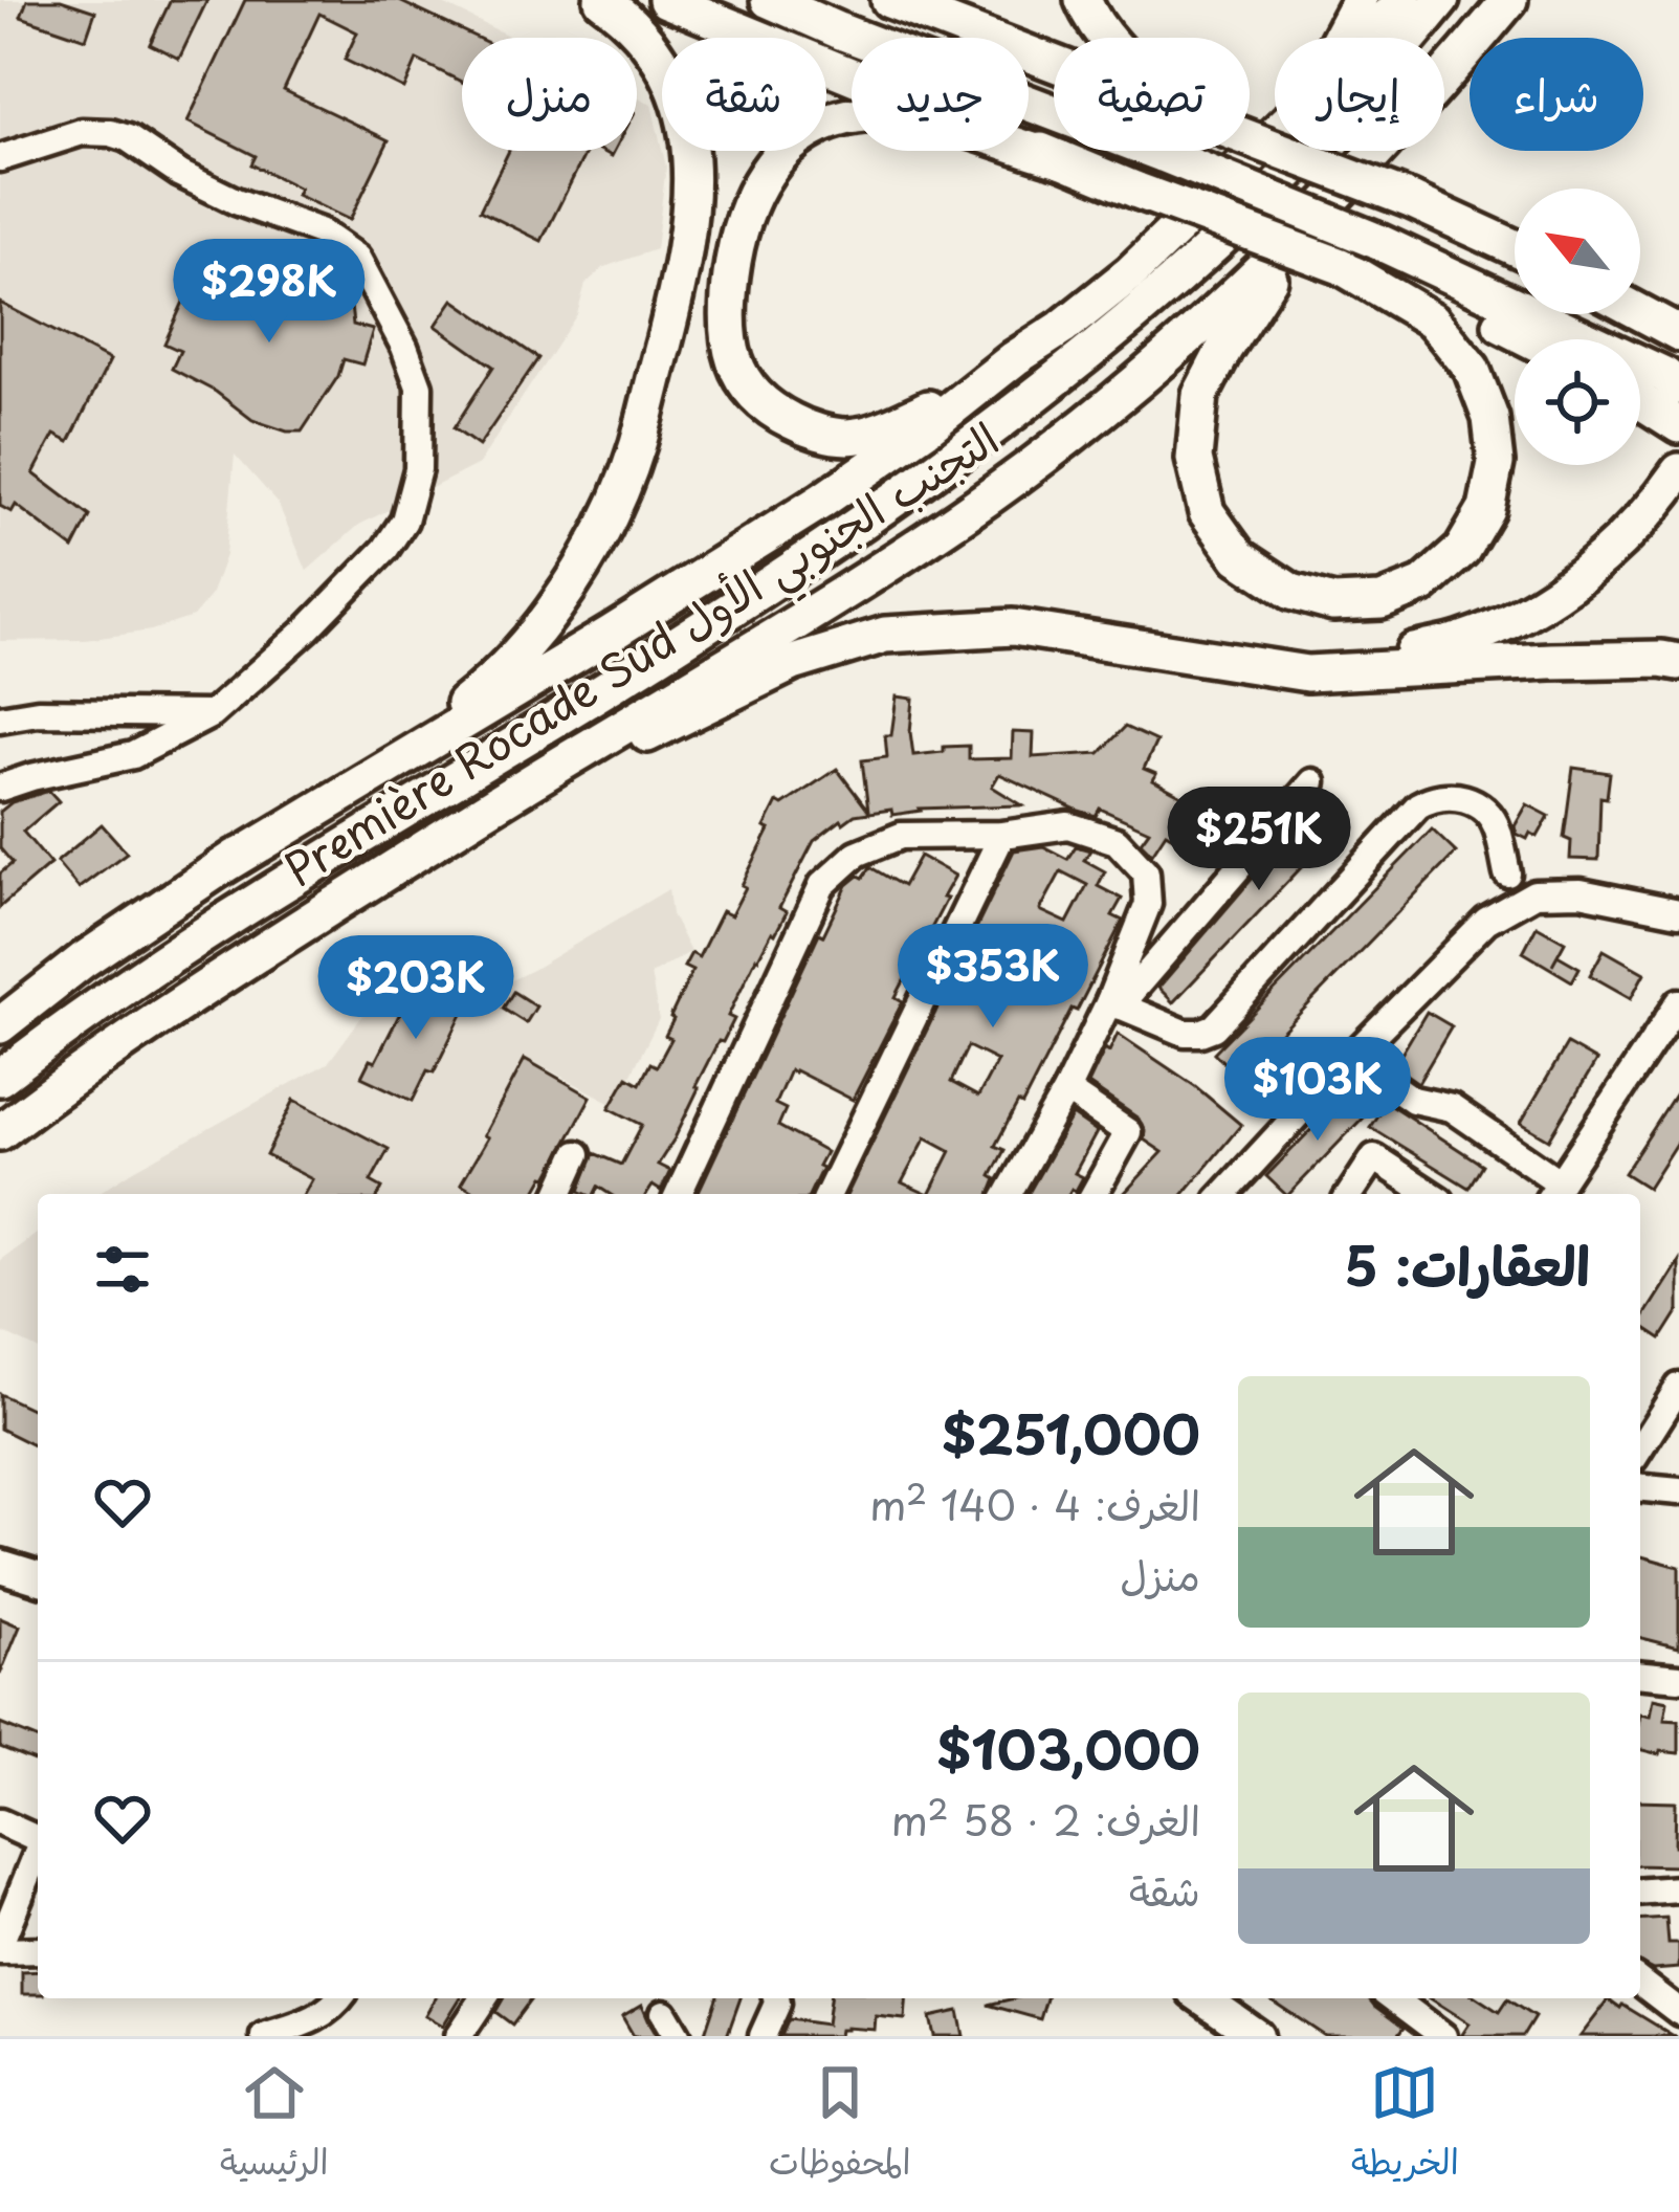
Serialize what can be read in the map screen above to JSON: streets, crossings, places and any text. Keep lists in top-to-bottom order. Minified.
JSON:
{"streets":{"highway":["Première Rocade Sud التجنب الجنوبي الأول"]},"north":"top left","page":{"chip":["شراء","إيجار","تصفية","جديد","شقة","منزل"],"price":["$298K","$251K","$353K","$203K","$103K"],"heading":"العقارات: 5","list":[{"name":"$251,000","note":"الغرف: 4 · 140 m² · منزل"},{"name":"$103,000","note":"الغرف: 2 · 58 m² · شقة"}],"tabs":["الخريطة","المحفوظات","الرئيسية"]}}
